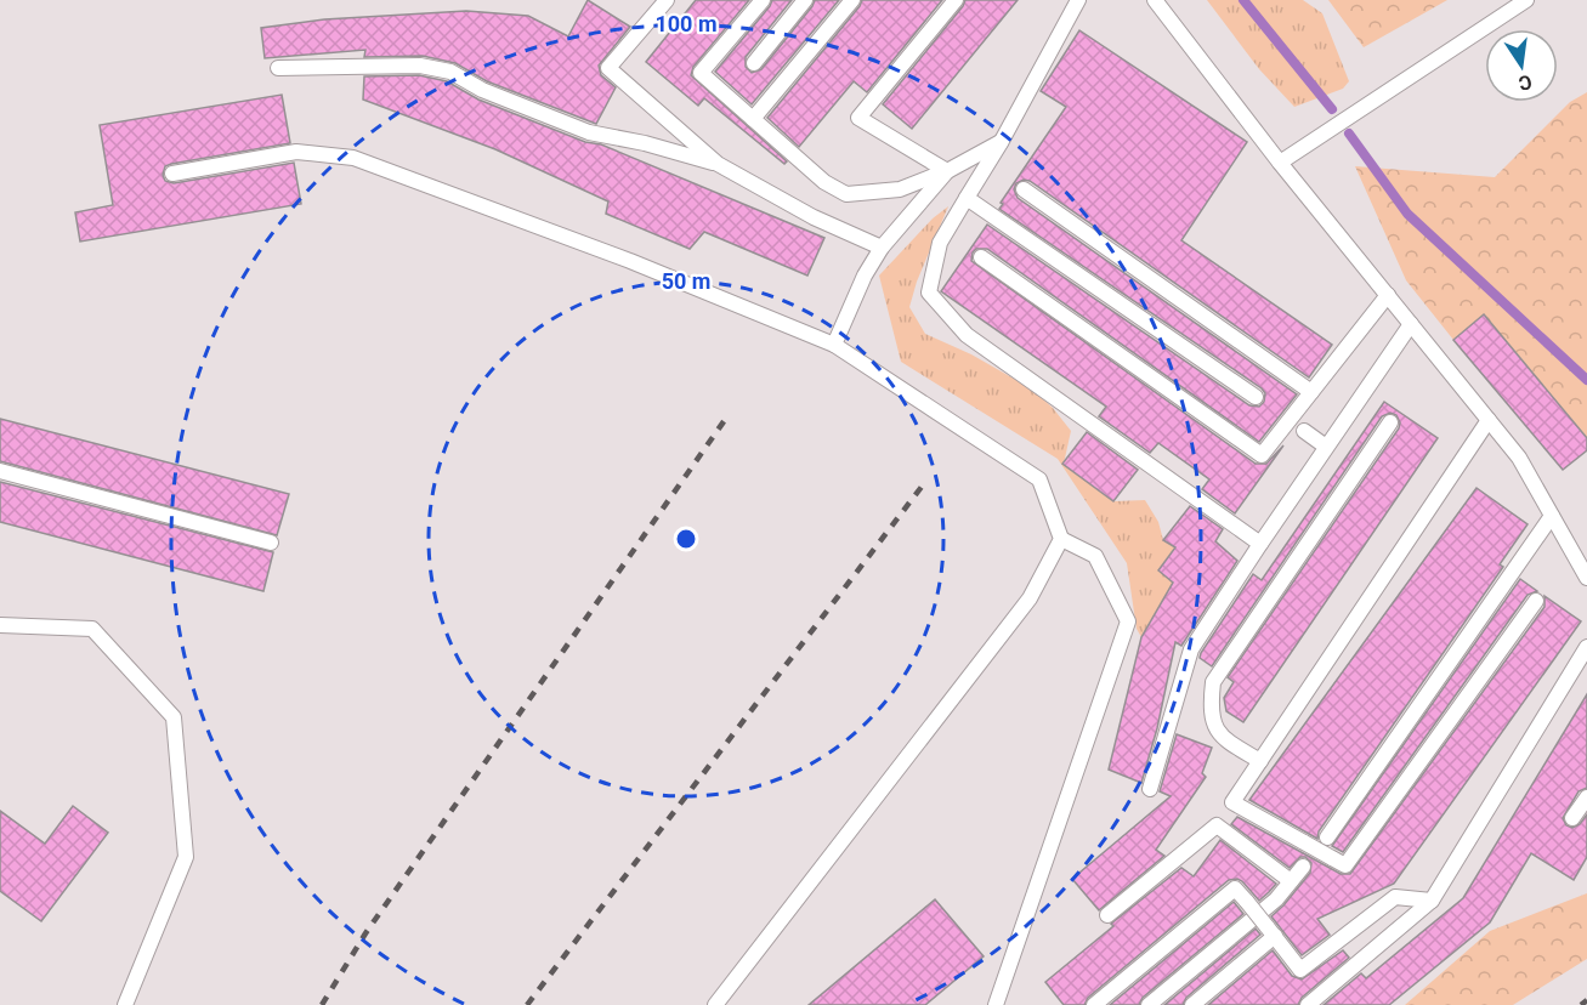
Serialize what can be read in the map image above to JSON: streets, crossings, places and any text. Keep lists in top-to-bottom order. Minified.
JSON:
{"north":"bottom","rings":["100 m","50 m"]}
